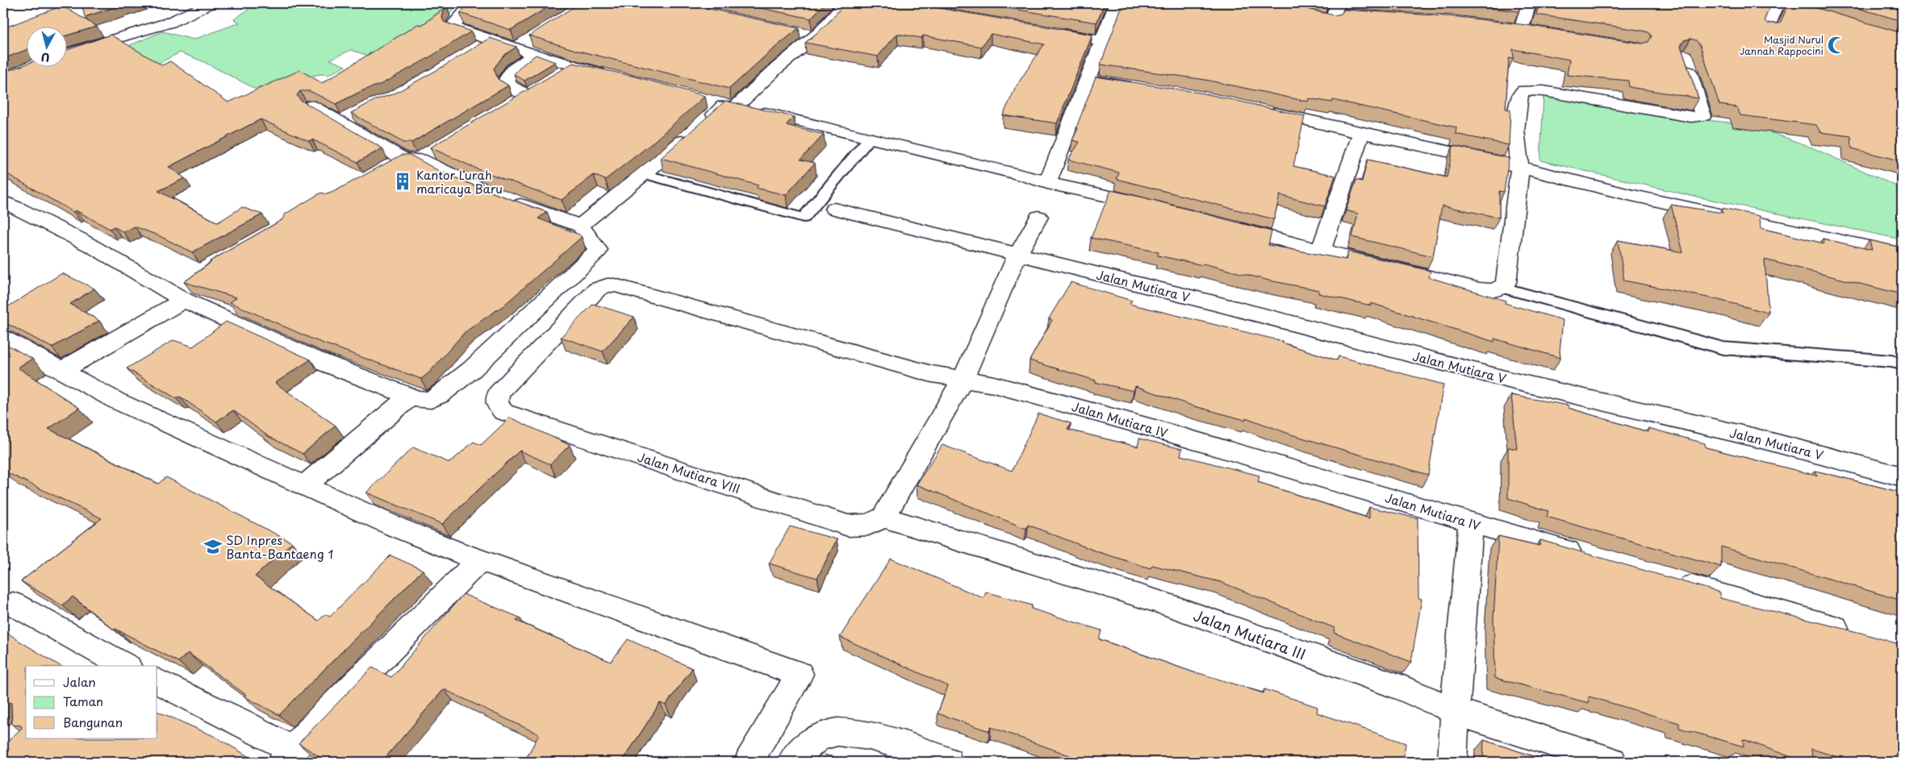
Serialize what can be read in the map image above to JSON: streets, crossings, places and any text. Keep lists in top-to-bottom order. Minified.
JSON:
{"streets":{"street":["Jalan Mutiara V","Jalan Mutiara IV","Jalan Mutiara VIII","Jalan Mutiara III"]},"crossings":[["Jalan Mutiara IV","Jalan Mutiara VIII"],["Jalan Mutiara VIII","Jalan Mutiara III"]],"places":{"mosque":["Masjid Nurul Jannah Rappocini"],"building":["Kantor Lurah maricaya Baru"],"school or university":["SD Inpres Banta-Bantaeng 1"]},"legend":["Jalan","Taman","Bangunan"],"north":"bottom"}
